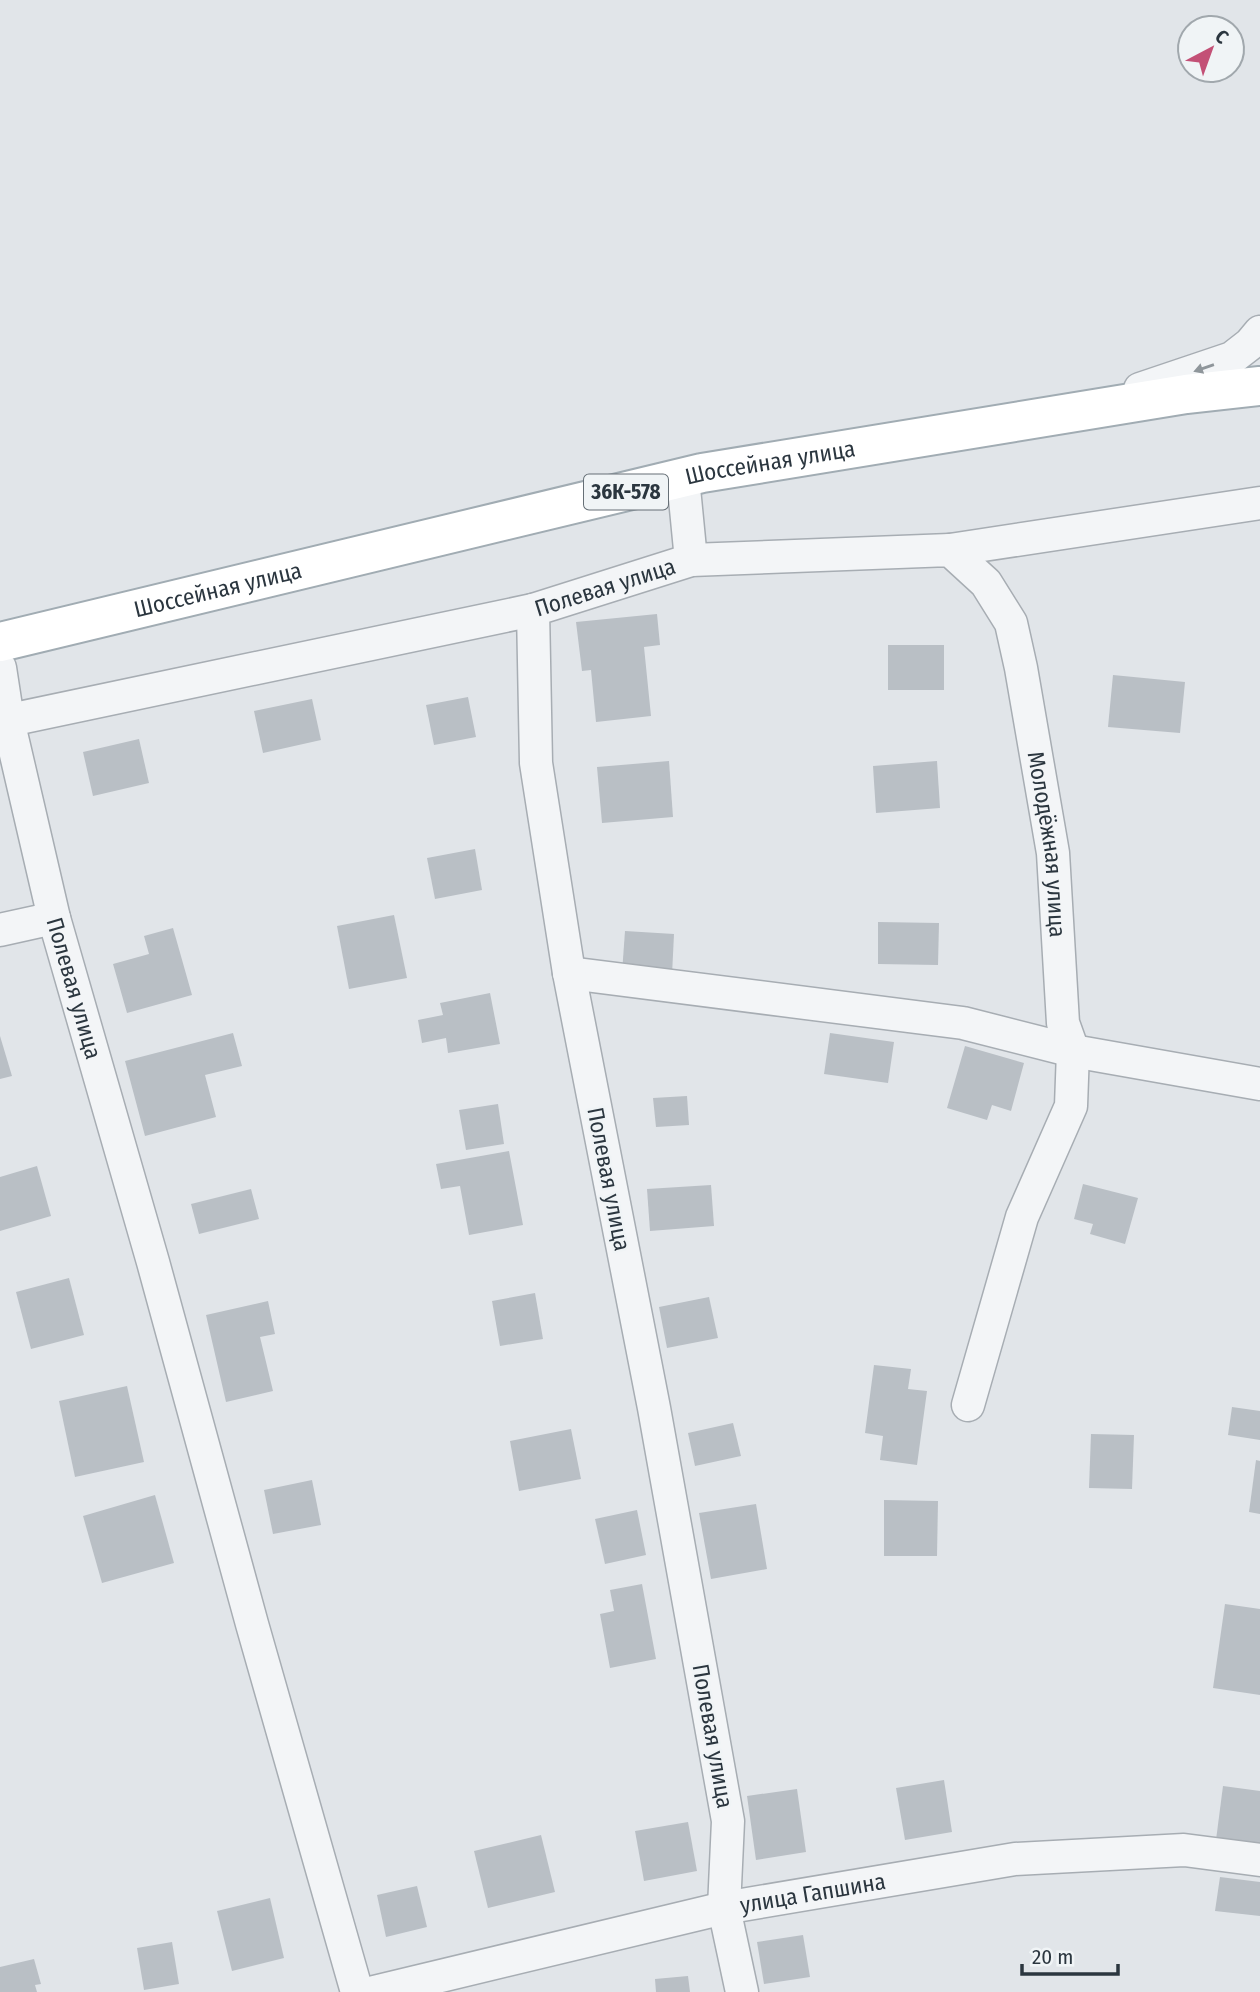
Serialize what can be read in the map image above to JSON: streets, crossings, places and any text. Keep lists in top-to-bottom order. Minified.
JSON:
{"streets":{"main road":["Шоссейная улица","36К-578"],"street":["Полевая улица","Молодёжная улица","улица Гапшина"]},"crossings":[["Полевая улица","улица Гапшина"]],"scale_bar":"20 m","north":"top right"}
